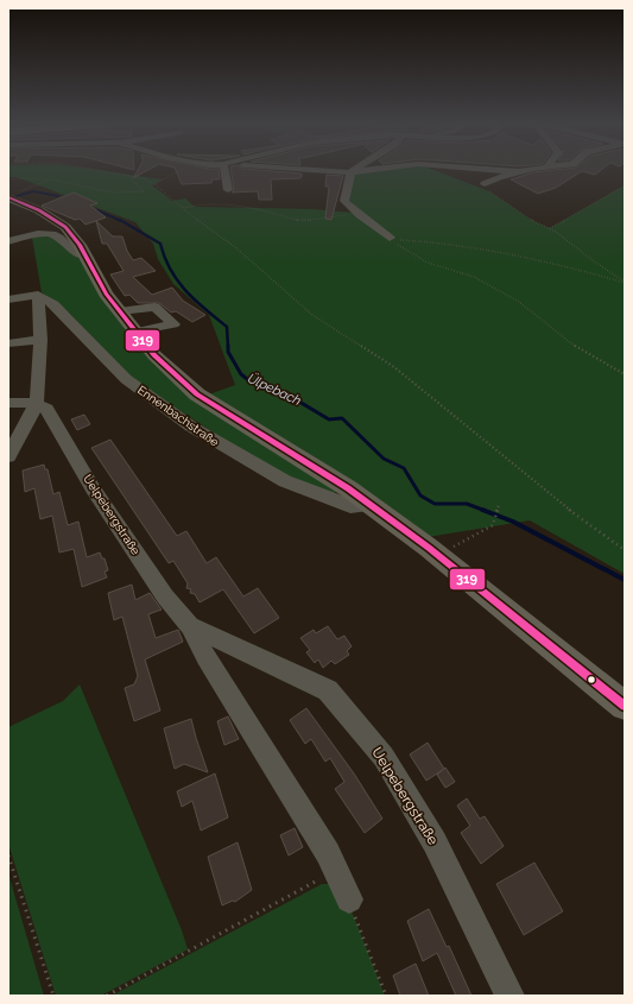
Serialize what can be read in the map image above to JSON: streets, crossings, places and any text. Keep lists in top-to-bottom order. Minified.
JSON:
{"streets":{"street":["Ennenbachstraße","Uelpebergstraße"]},"water":["Ülpebach"],"lines":["transit line 319"]}
